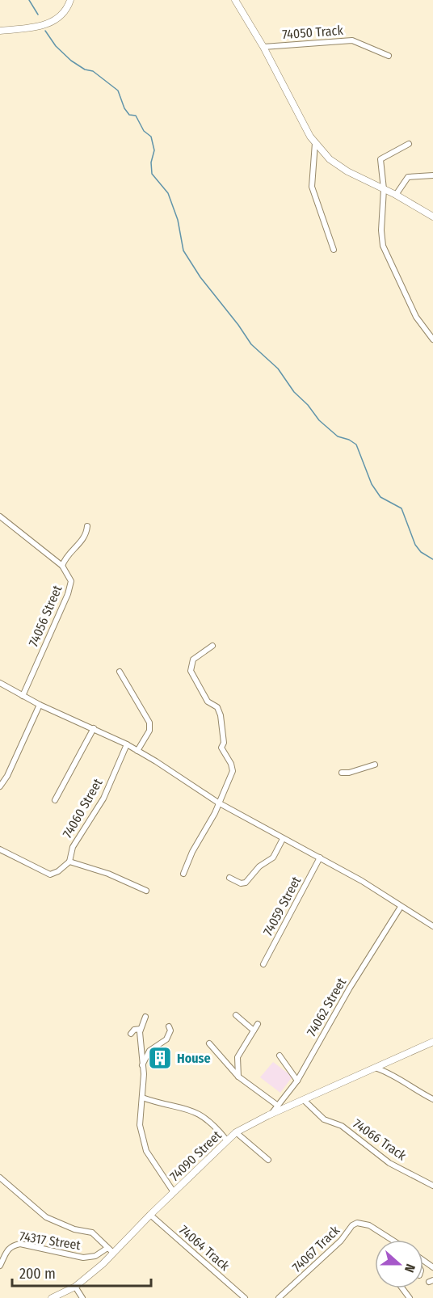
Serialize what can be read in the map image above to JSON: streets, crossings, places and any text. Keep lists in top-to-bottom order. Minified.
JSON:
{"streets":{"street":["74050 Track","74056 Street","74060 Street","74059 Street","74062 Street","74066 Track","74090 Street","74317 Street","74064 Track","74067 Track"]},"crossings":[["74062 Street","74090 Street"],["74066 Track","74090 Street"],["74090 Street","74317 Street"],["74090 Street","74064 Track"]],"places":{"building":["House"]},"scale_bar":"200 m","north":"right"}
